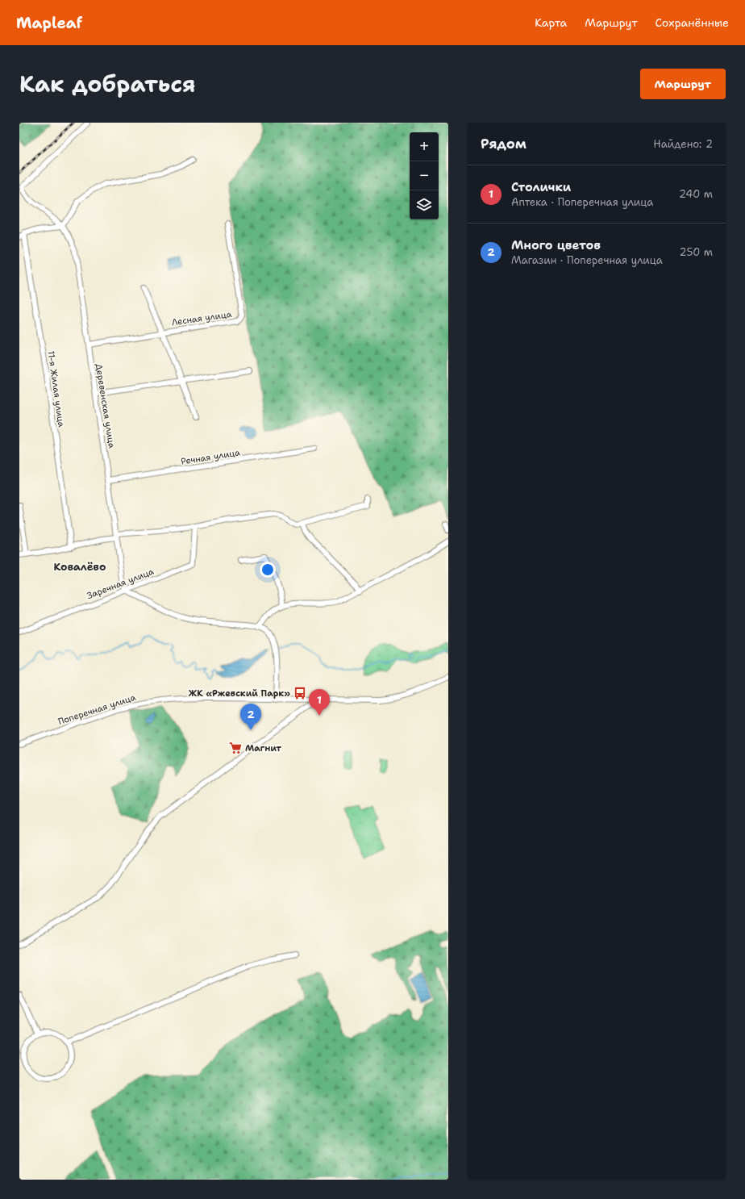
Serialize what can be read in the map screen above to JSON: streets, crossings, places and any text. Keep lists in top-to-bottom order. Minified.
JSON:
{"streets":{"street":["Лесная улица","11-я Жилая улица","Деревенская улица","Речная улица","Заречная улица","Поперечная улица"]},"crossings":[["Лесная улица","Деревенская улица"],["Деревенская улица","Речная улица"],["Деревенская улица","Заречная улица"]],"districts":["Ковалёво"],"places":{"bus stop":["ЖК «Ржевский Парк»"],"supermarket":["Магнит"]},"page":{"header":"Mapleaf","nav":["Карта","Маршрут","Сохранённые"],"title":"Как добраться","buttons":"Маршрут","heading":["Рядом","Найдено: 2"],"map_buttons":["+","−"],"list":[{"mark":"1","name":"Столички","note":"Аптека · Поперечная улица","value":"240 m"},{"mark":"2","name":"Много цветов","note":"Магазин · Поперечная улица","value":"250 m"}],"pins":["1","2"]}}
